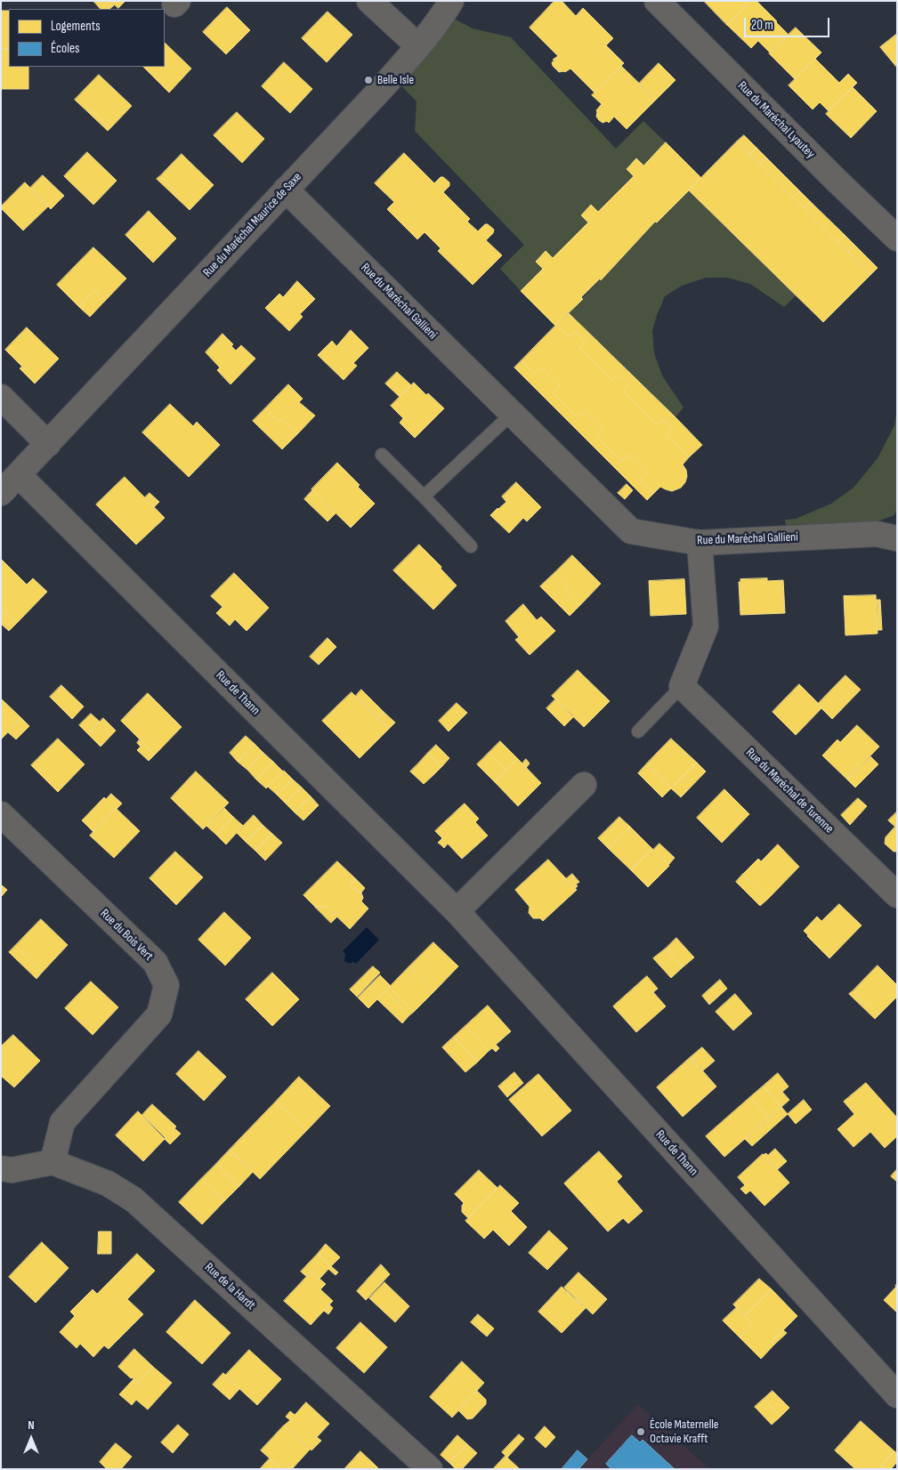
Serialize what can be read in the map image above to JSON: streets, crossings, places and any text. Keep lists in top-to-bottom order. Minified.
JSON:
{"streets":{"street":["Rue du Maréchal Lyautey","Rue du Maréchal Maurice de Saxe","Rue du Maréchal Gallieni","Rue de Thann","Rue du Maréchal de Turenne","Rue du Bois Vert","Rue de la Hardt"]},"crossings":[["Rue du Maréchal Maurice de Saxe","Rue du Maréchal Gallieni"],["Rue du Maréchal Maurice de Saxe","Rue de Thann"],["Rue du Bois Vert","Rue de la Hardt"]],"places":["Belle Isle","École Maternelle Octavie Krafft"],"legend":["Logements","Écoles"],"scale_bar":"20 m","north":"top"}
